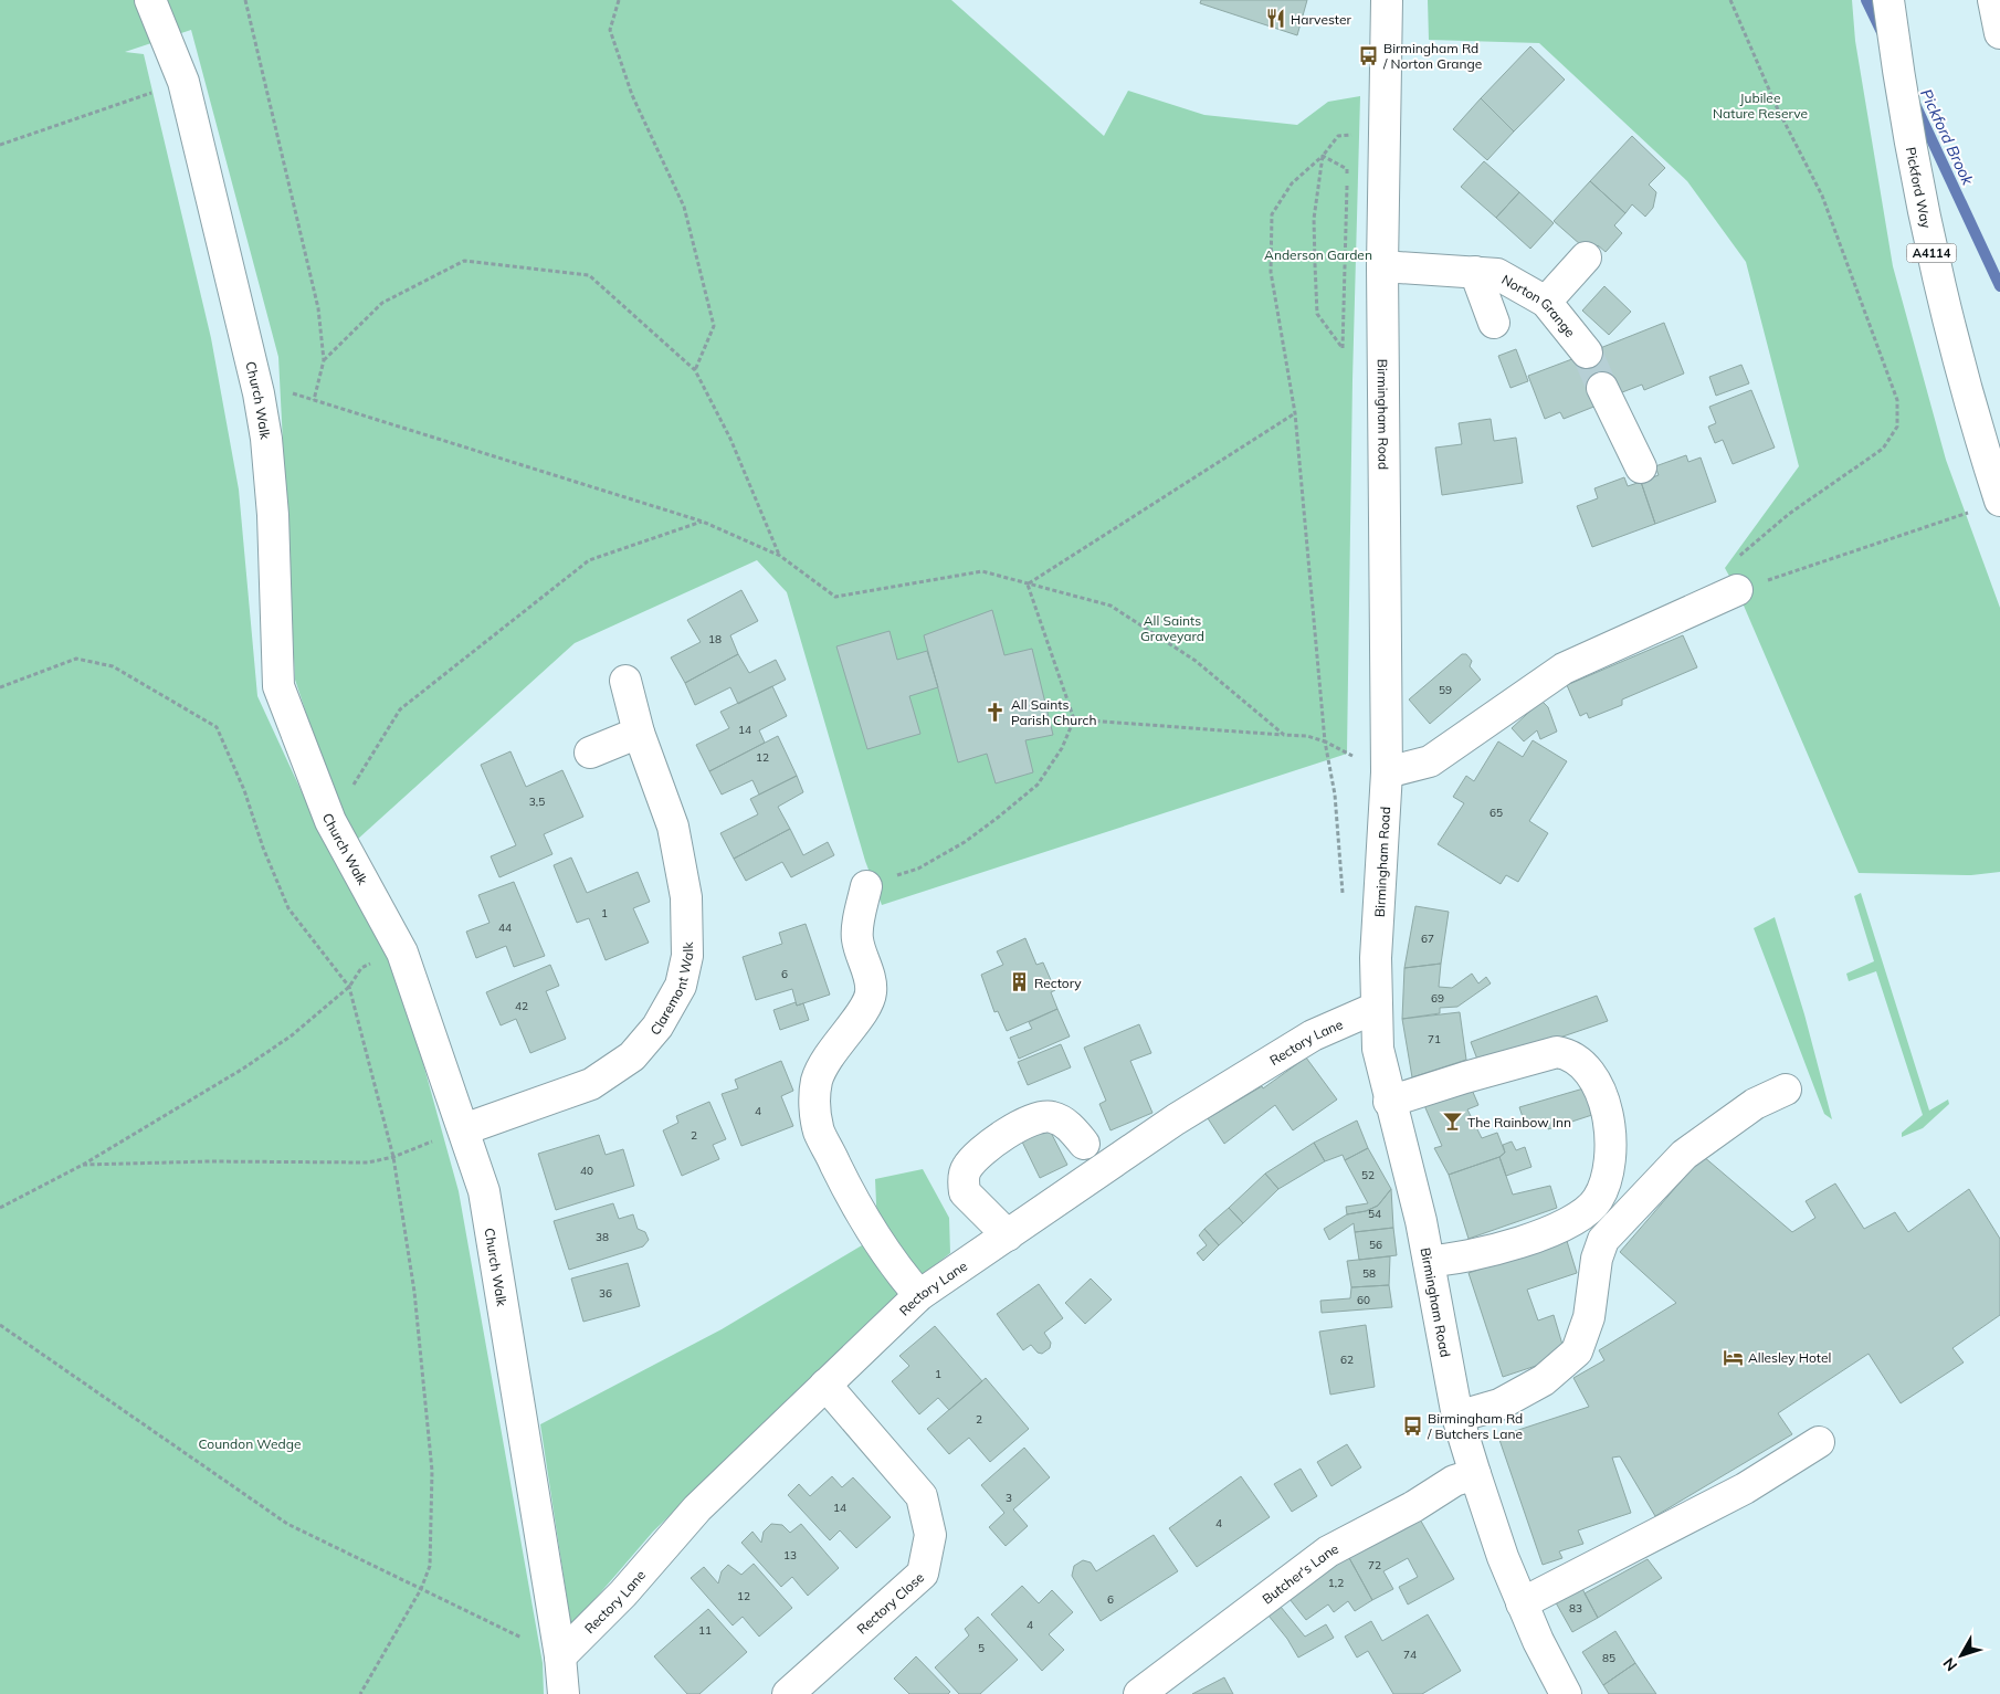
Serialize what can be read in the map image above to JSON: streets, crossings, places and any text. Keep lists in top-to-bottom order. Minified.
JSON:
{"streets":{"main road":["Pickford Way","A4114","Norton Grange","Church Walk","Birmingham Road","Claremont Walk","Rectory Lane","Butcher's Lane","Rectory Close"]},"crossings":[["Norton Grange","Birmingham Road"],["Church Walk","Claremont Walk"],["Church Walk","Rectory Lane"],["Birmingham Road","Rectory Lane"],["Birmingham Road","Butcher's Lane"],["Rectory Lane","Rectory Close"]],"water":["Pickford Brook"],"parks":["Jubilee Nature Reserve","Anderson Garden","All Saints Graveyard","Coundon Wedge"],"places":{"restaurant":["Harvester"],"bus stop":["Birmingham Rd / Norton Grange","Birmingham Rd / Butchers Lane"],"church":["All Saints Parish Church"],"building":["Rectory"],"bar":["The Rainbow Inn"],"hotel":["Allesley Hotel"]},"house_numbers":["18","59","14","12","3,5","65","1","44","67","6","69","42","71","4","2","40","52","54","38","56","58","36","60","62","1","2","3","14","4","13","72","1,2","12","6","83","4","11","5","74","85"],"north":"bottom left"}
